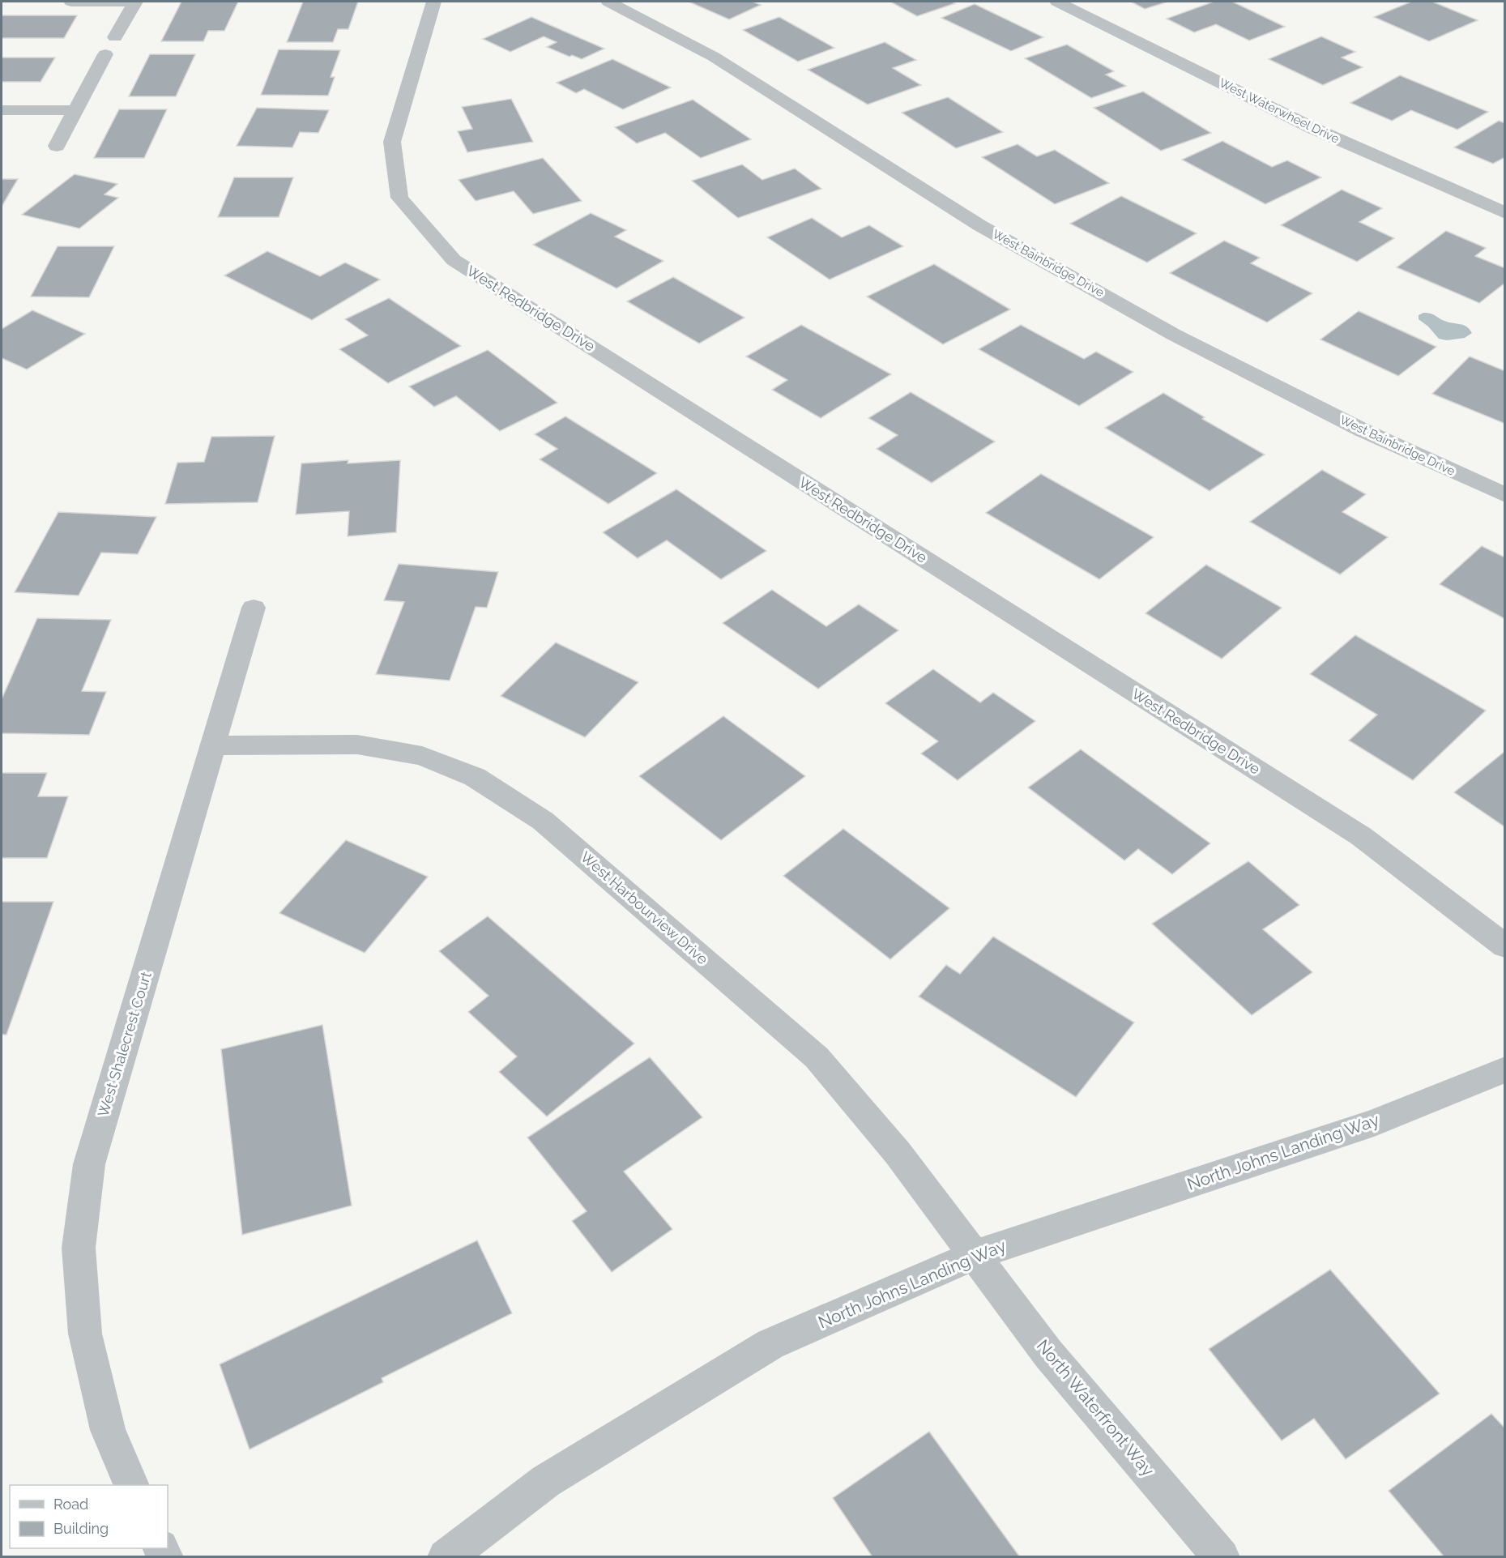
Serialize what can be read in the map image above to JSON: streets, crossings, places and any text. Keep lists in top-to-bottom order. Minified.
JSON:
{"streets":{"street":["West Waterwheel Drive","West Bainbridge Drive","West Redbridge Drive","West Harbourview Drive","West Shalecrest Court","North Johns Landing Way","North Waterfront Way"]},"crossings":[["West Harbourview Drive","West Shalecrest Court"],["West Harbourview Drive","North Johns Landing Way"],["West Harbourview Drive","North Waterfront Way"],["North Johns Landing Way","North Waterfront Way"]],"legend":["Road","Building"]}
